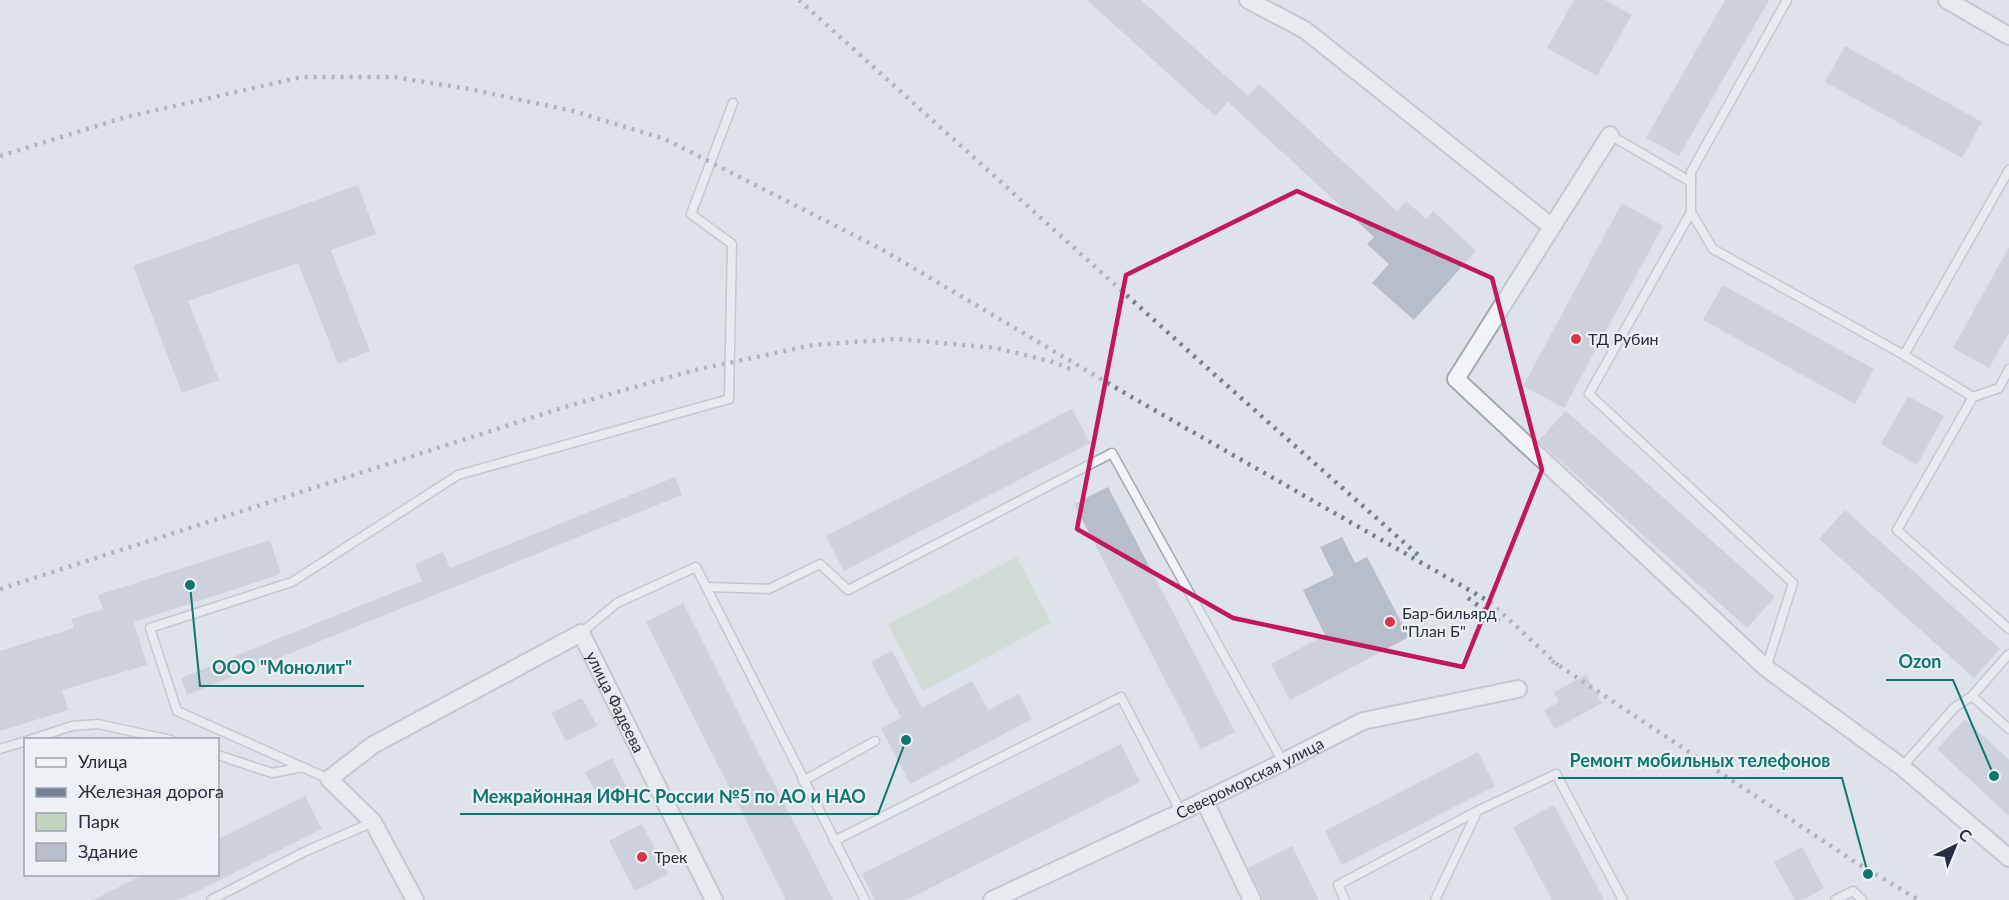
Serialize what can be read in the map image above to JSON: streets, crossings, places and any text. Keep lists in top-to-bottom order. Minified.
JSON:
{"streets":{"street":["улица Фадеева","Североморская улица"]},"places":["ТД Рубин","ООО \"Монолит\"","Бар-бильярд \"План Б\"","Межрайонная ИФНС России №5 по АО и НАО","Ozon","Трек","Ремонт мобильных телефонов"],"legend":["Улица","Железная дорога","Парк","Здание"],"north":"top right"}
